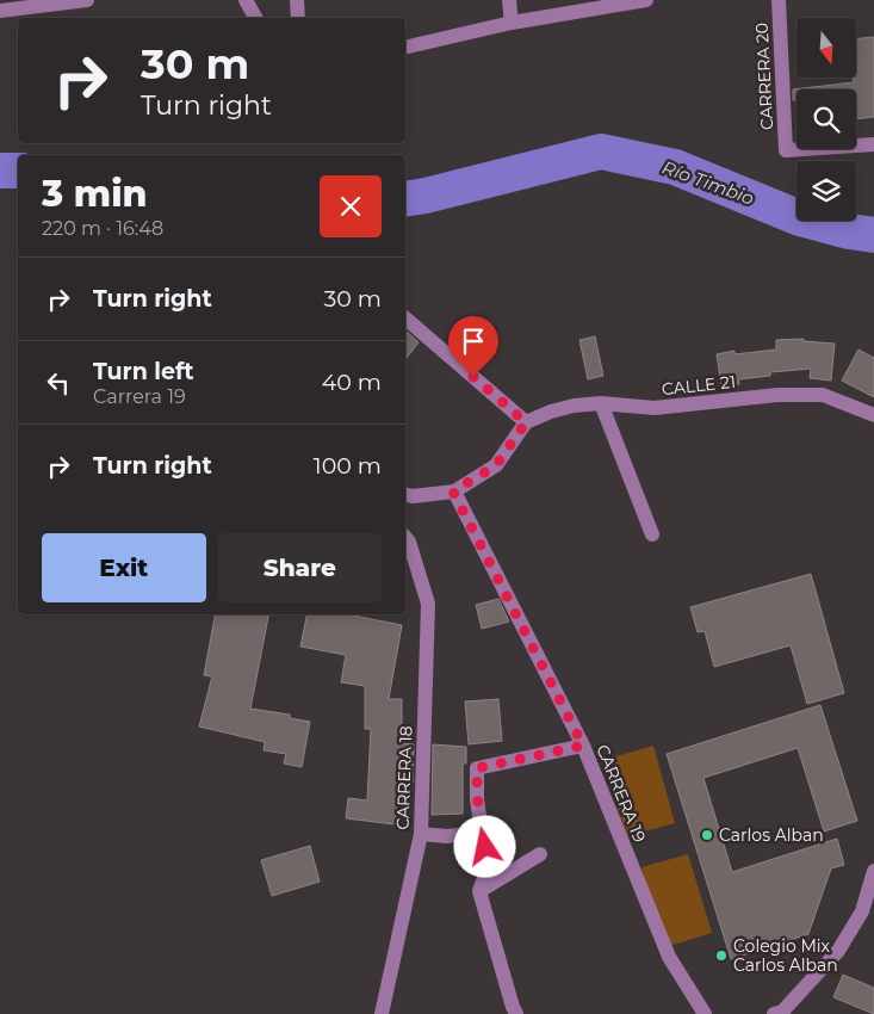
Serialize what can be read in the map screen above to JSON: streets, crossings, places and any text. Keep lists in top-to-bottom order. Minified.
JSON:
{"streets":{"street":["CARRERA 20","CALLE 21","CARRERA 18","CARRERA 19"]},"water":["Río Timbio"],"places":["Carlos Alban","Colegio Mix Carlos Alban"],"north":"bottom","page":{"turn":["30 m","Turn right"],"heading":["3 min","220 m · 16:48"],"list":[{"name":"Turn right","value":"30 m"},{"name":"Turn left","note":"Carrera 19","value":"40 m"},{"name":"Turn right","value":"100 m"}],"buttons":["Exit","Share"]}}
